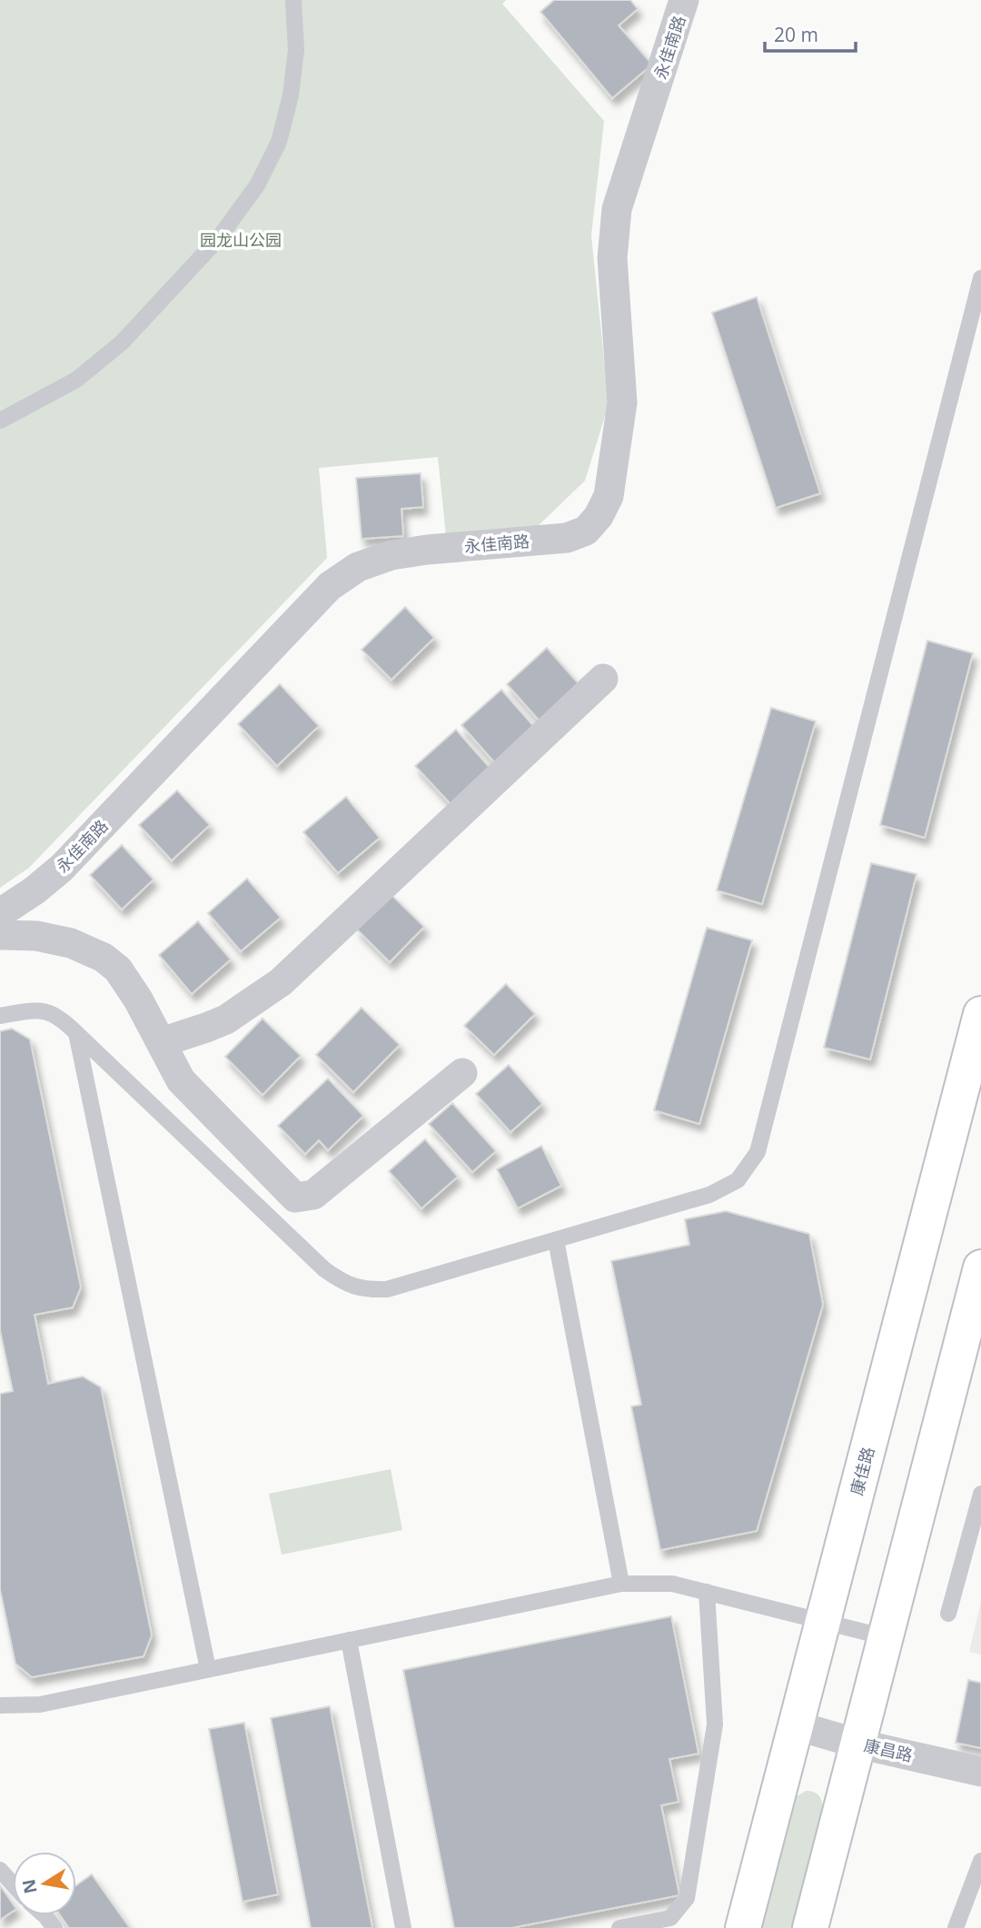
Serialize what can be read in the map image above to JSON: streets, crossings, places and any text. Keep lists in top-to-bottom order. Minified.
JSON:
{"streets":{"street":["永佳南路","康佳路","康昌路"]},"crossings":[["康佳路","康昌路"]],"parks":["园龙山公园"],"scale_bar":"20 m","north":"left"}
